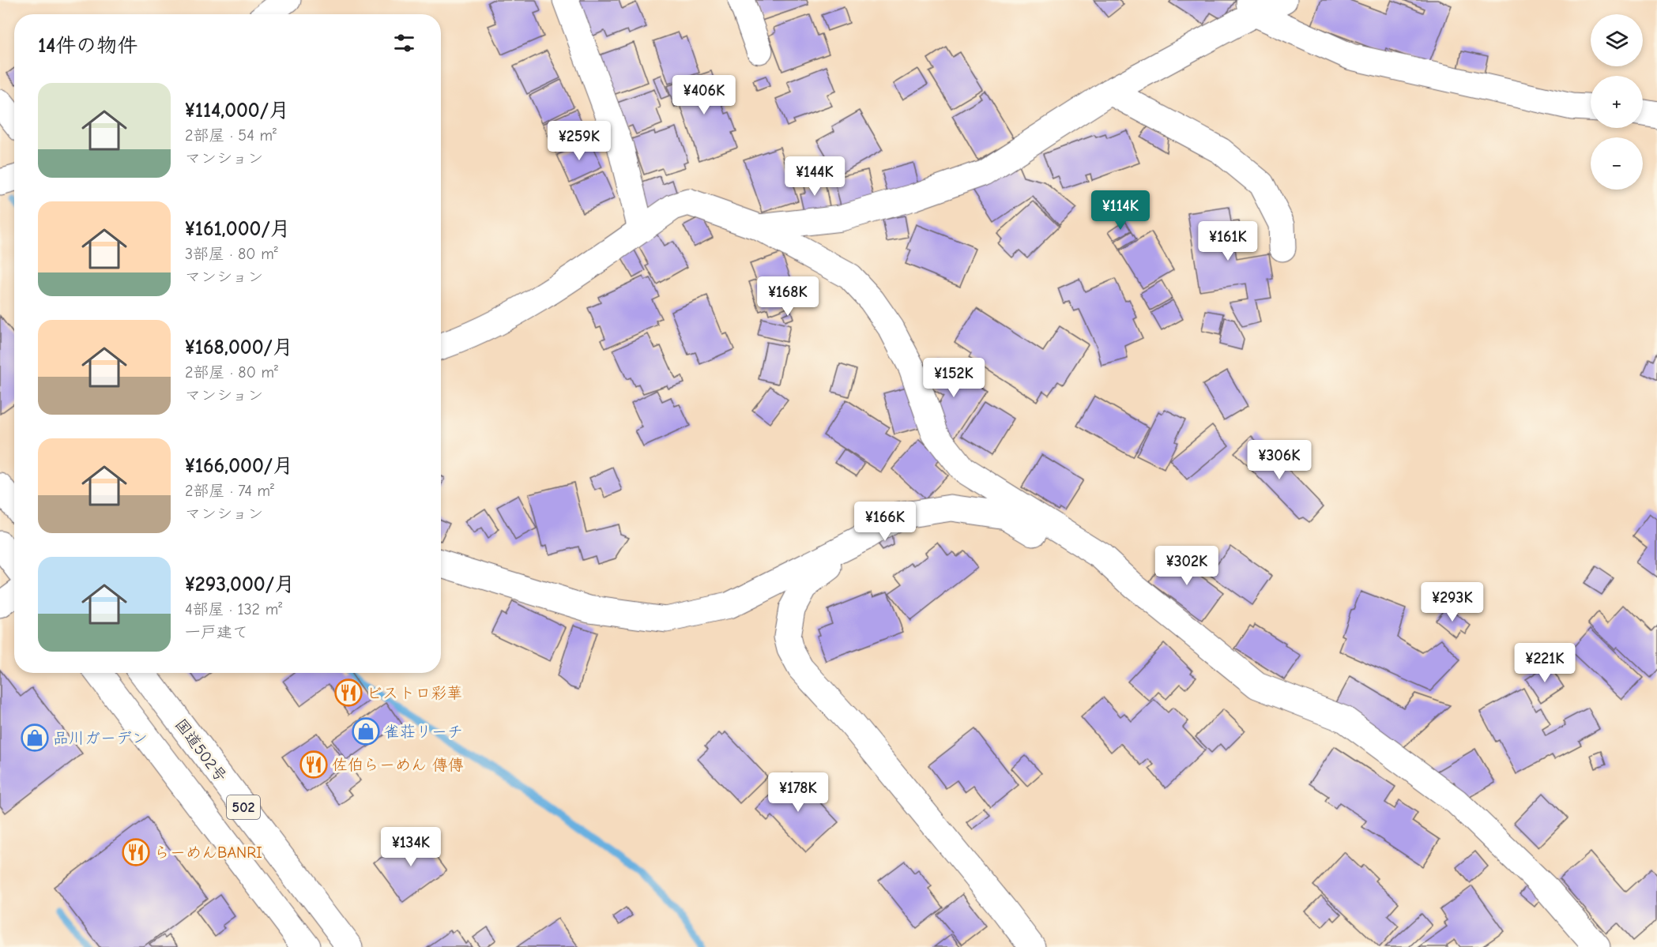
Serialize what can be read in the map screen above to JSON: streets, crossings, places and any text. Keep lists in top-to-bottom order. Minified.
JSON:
{"streets":{"main road":["国道502号","502"]},"places":{"restaurant":["ビストロ彩華","佐伯らーめん 傳傳","らーめんBANRI"],"shop":["雀荘リーチ","品川ガーデン"]},"page":{"map_buttons":["+","−"],"heading":"14件の物件","list":[{"name":"¥114,000/月","note":"2部屋 · 54 m² · マンション"},{"name":"¥161,000/月","note":"3部屋 · 80 m² · マンション"},{"name":"¥168,000/月","note":"2部屋 · 80 m² · マンション"},{"name":"¥166,000/月","note":"2部屋 · 74 m² · マンション"},{"name":"¥293,000/月","note":"4部屋 · 132 m² · 一戸建て"}],"price":["¥406K","¥259K","¥144K","¥114K","¥161K","¥168K","¥152K","¥306K","¥166K","¥302K","¥293K","¥221K","¥178K","¥134K"]}}
